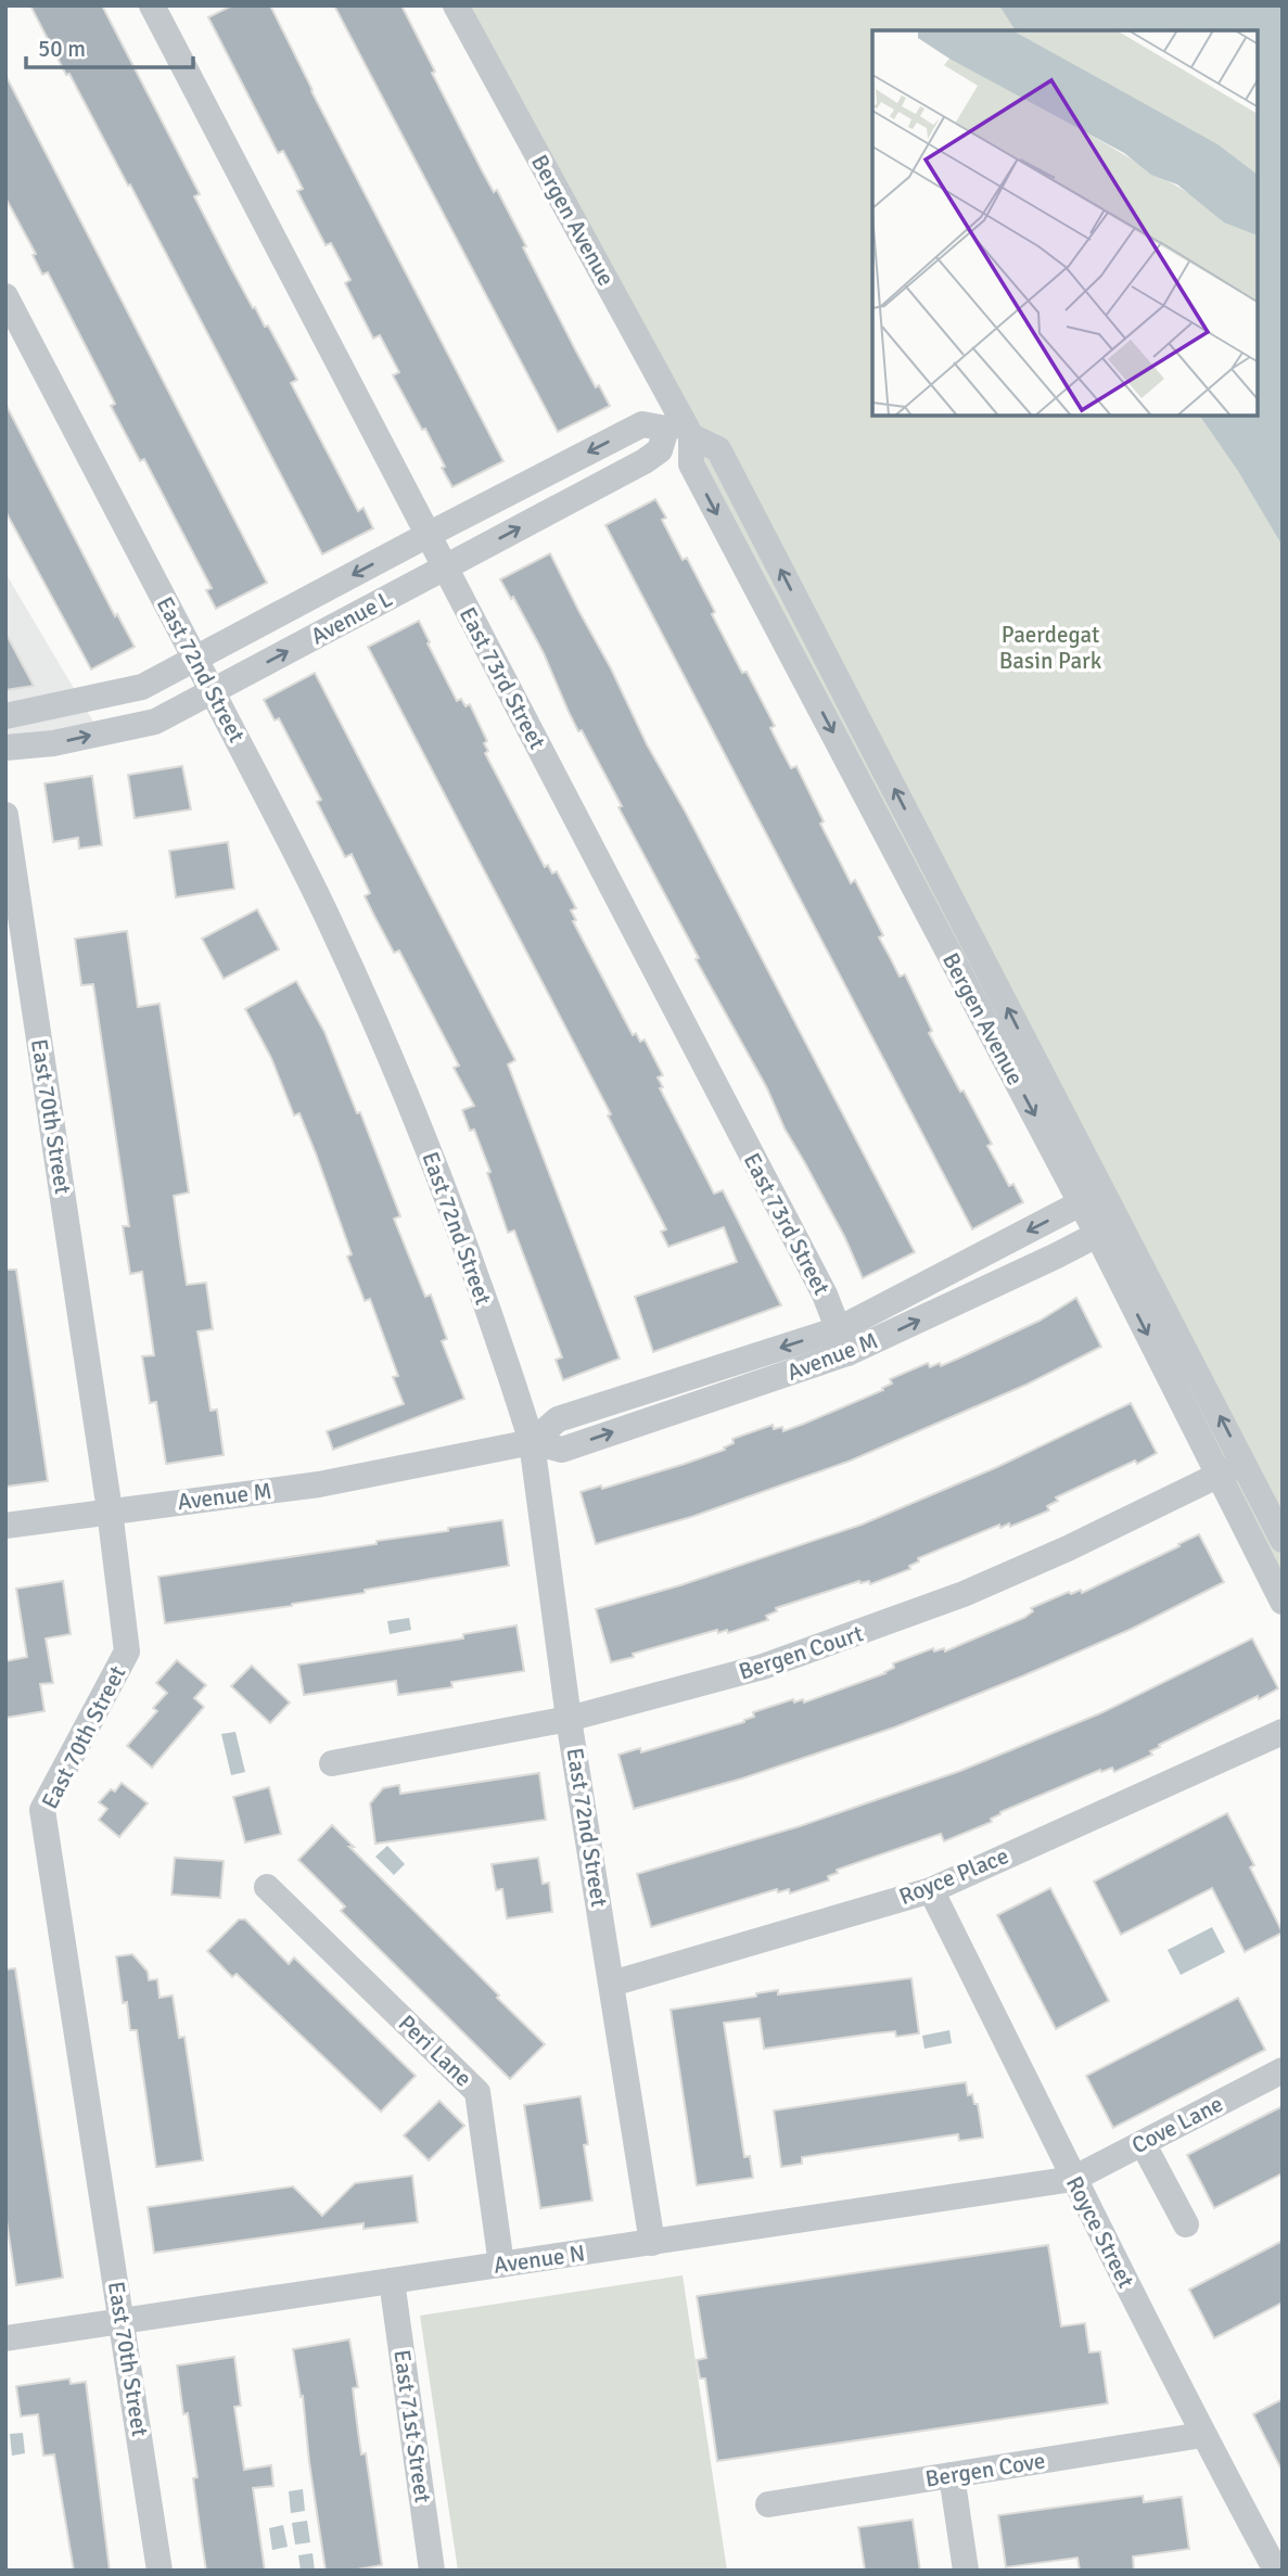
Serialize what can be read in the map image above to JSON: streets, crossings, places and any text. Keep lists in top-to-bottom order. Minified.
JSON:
{"streets":{"street":["Bergen Avenue","Avenue L","East 72nd Street","East 73rd Street","East 70th Street","Avenue M","Bergen Court","Royce Place","Peri Lane","Cove Lane","Royce Street","Avenue N","East 71st Street","Bergen Cove"]},"crossings":[["Bergen Avenue","Avenue L"],["Bergen Avenue","Avenue M"],["Bergen Avenue","Bergen Court"],["Avenue L","East 72nd Street"],["Avenue L","East 73rd Street"],["East 72nd Street","Avenue M"],["East 72nd Street","Bergen Court"],["East 72nd Street","Royce Place"],["East 72nd Street","Avenue N"],["East 73rd Street","Avenue M"],["East 70th Street","Avenue M"],["East 70th Street","Avenue N"],["Royce Place","Royce Street"],["Peri Lane","Avenue N"],["Cove Lane","Royce Street"],["Cove Lane","Avenue N"],["Royce Street","Avenue N"],["Royce Street","Bergen Cove"],["Avenue N","East 71st Street"]],"parks":["Paerdegat Basin Park"],"scale_bar":"50 m"}
